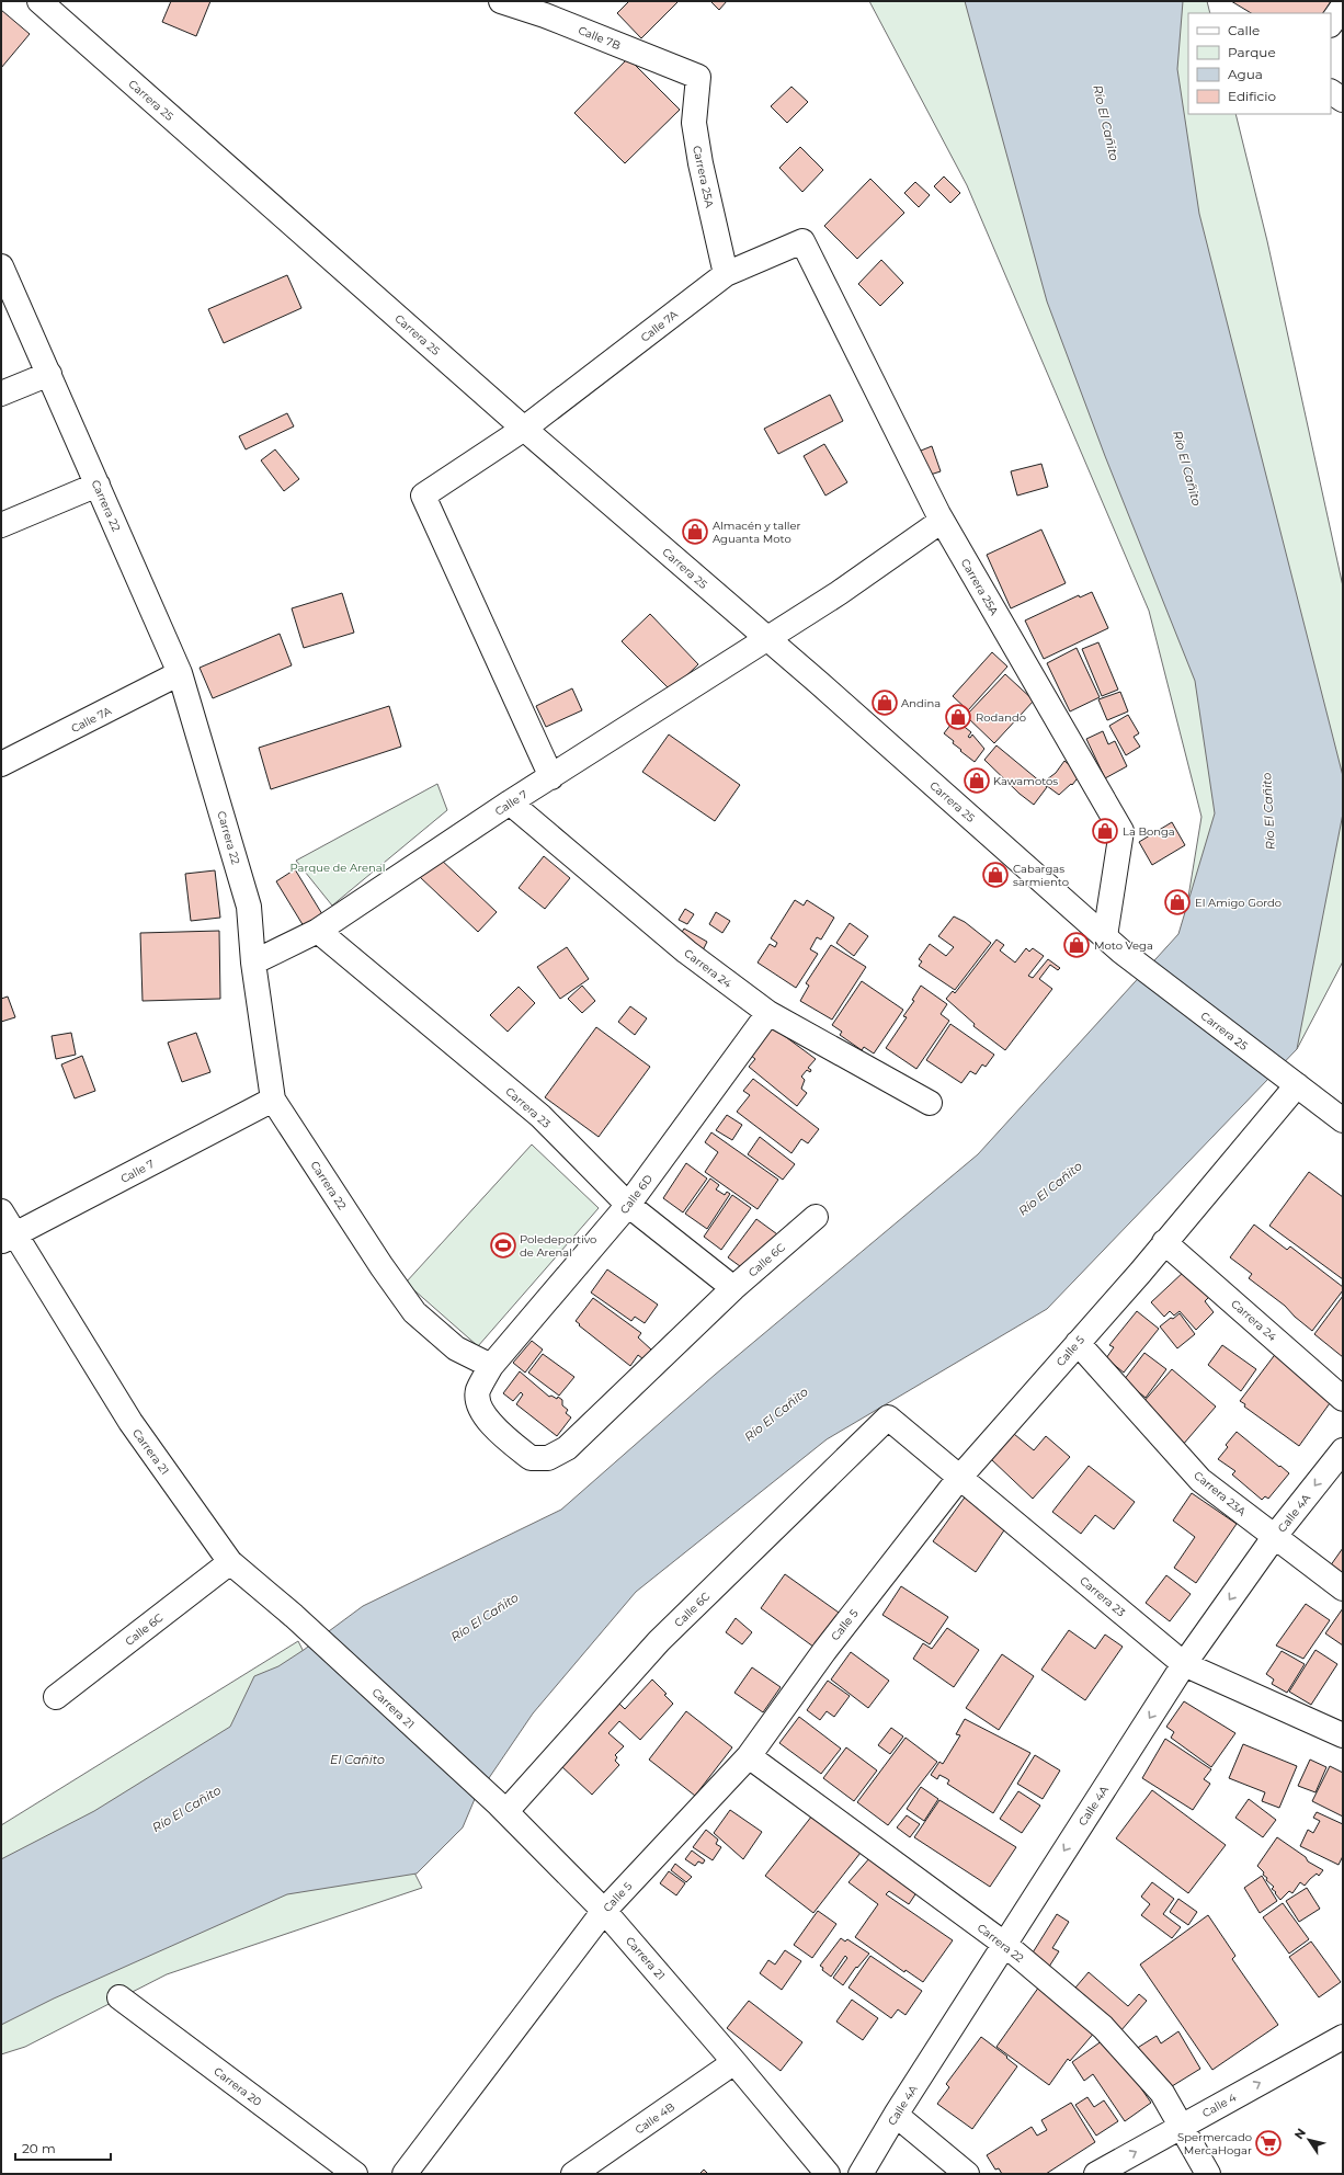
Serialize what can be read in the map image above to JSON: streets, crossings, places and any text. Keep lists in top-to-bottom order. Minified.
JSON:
{"streets":{"street":["Calle 7B","Carrera 25","Carrera 25A","Calle 7A","Carrera 22","Calle 7","Carrera 24","Carrera 23","Calle 6D","Calle 6C","Calle 5","Carrera 21","Carrera 23A","Calle 4A","Carrera 20","Calle 4","Calle 4B"]},"crossings":[["Calle 7B","Carrera 25A"],["Carrera 25","Carrera 25A"],["Carrera 25","Calle 7A"],["Carrera 25","Calle 7"],["Carrera 25","Calle 5"],["Carrera 25A","Calle 7A"],["Carrera 25A","Calle 7"],["Calle 7A","Carrera 22"],["Calle 7A","Calle 7"],["Carrera 22","Calle 7"],["Carrera 22","Calle 6D"],["Carrera 22","Calle 5"],["Carrera 22","Calle 4A"],["Carrera 22","Calle 4"],["Calle 7","Carrera 24"],["Calle 7","Carrera 23"],["Calle 7","Carrera 21"],["Carrera 24","Calle 6D"],["Carrera 24","Calle 5"],["Carrera 23","Calle 6D"],["Carrera 23","Calle 6C"],["Carrera 23","Calle 5"],["Carrera 23","Calle 4A"],["Calle 6D","Calle 6C"],["Calle 6C","Carrera 21"],["Calle 5","Carrera 21"],["Calle 5","Carrera 23A"],["Carrera 21","Calle 4B"],["Carrera 23A","Calle 4A"]],"one_way":["Calle 4A","Calle 4"],"water":["Río El Cañito","El Cañito"],"parks":["Parque de Arenal"],"places":{"shop":["Almacén y taller Aguanta Moto","Andina","Rodando","Kawamotos","La Bonga","Cabargas sarmiento","El Amigo Gordo","Moto Vega"],"sports":["Poledeportivo de Arenal"],"supermarket":["Spermercado MercaHogar"]},"legend":["Calle","Parque","Agua","Edificio"],"scale_bar":"20 m","north":"top left"}
